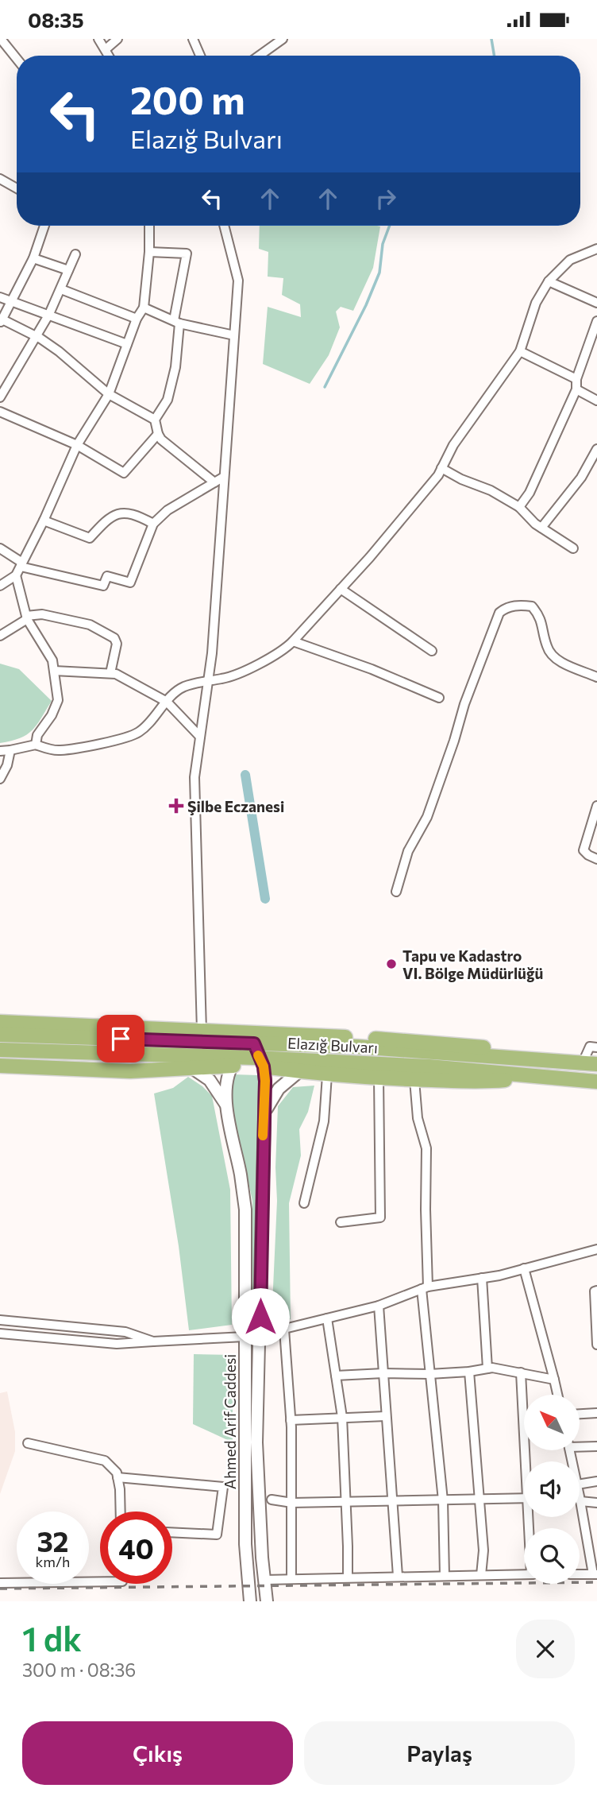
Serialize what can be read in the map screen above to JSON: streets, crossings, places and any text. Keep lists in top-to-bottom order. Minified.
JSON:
{"streets":{"highway":["Elazığ Bulvarı"],"street":["Ahmed Arif Caddesi"]},"crossings":[["Elazığ Bulvarı","Ahmed Arif Caddesi"]],"places":{"health":["Şilbe Eczanesi"],"other":["Tapu ve Kadastro VI. Bölge Müdürlüğü"]},"north":"top left","page":{"status":"08:35","turn":["200 m","Elazığ Bulvarı"],"speed":"32 km/h","limit":"40","heading":["1 dk","300 m · 08:36"],"buttons":["Çıkış","Paylaş"]}}
